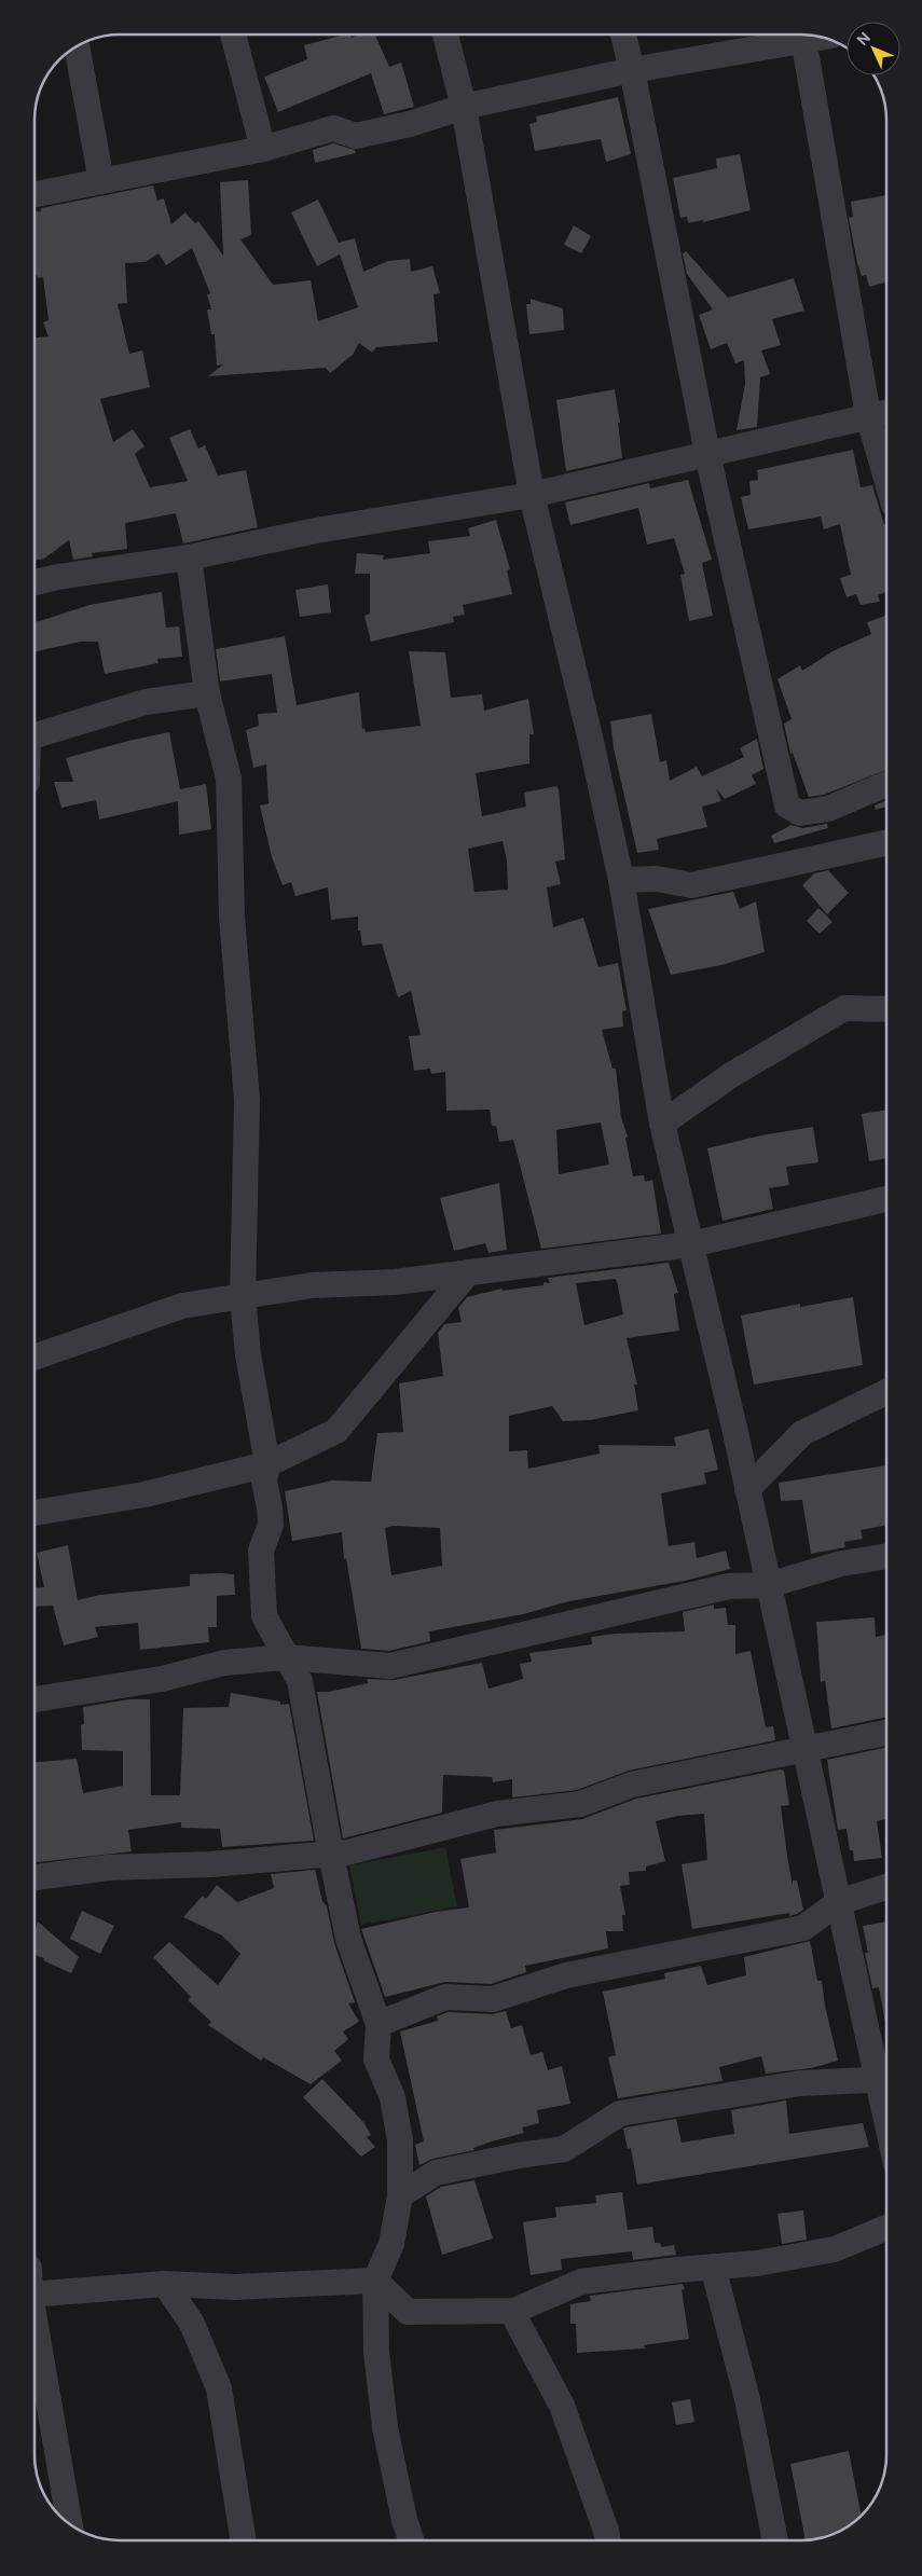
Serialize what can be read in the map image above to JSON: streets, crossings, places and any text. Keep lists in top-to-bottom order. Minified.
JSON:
{"north":"top left"}
